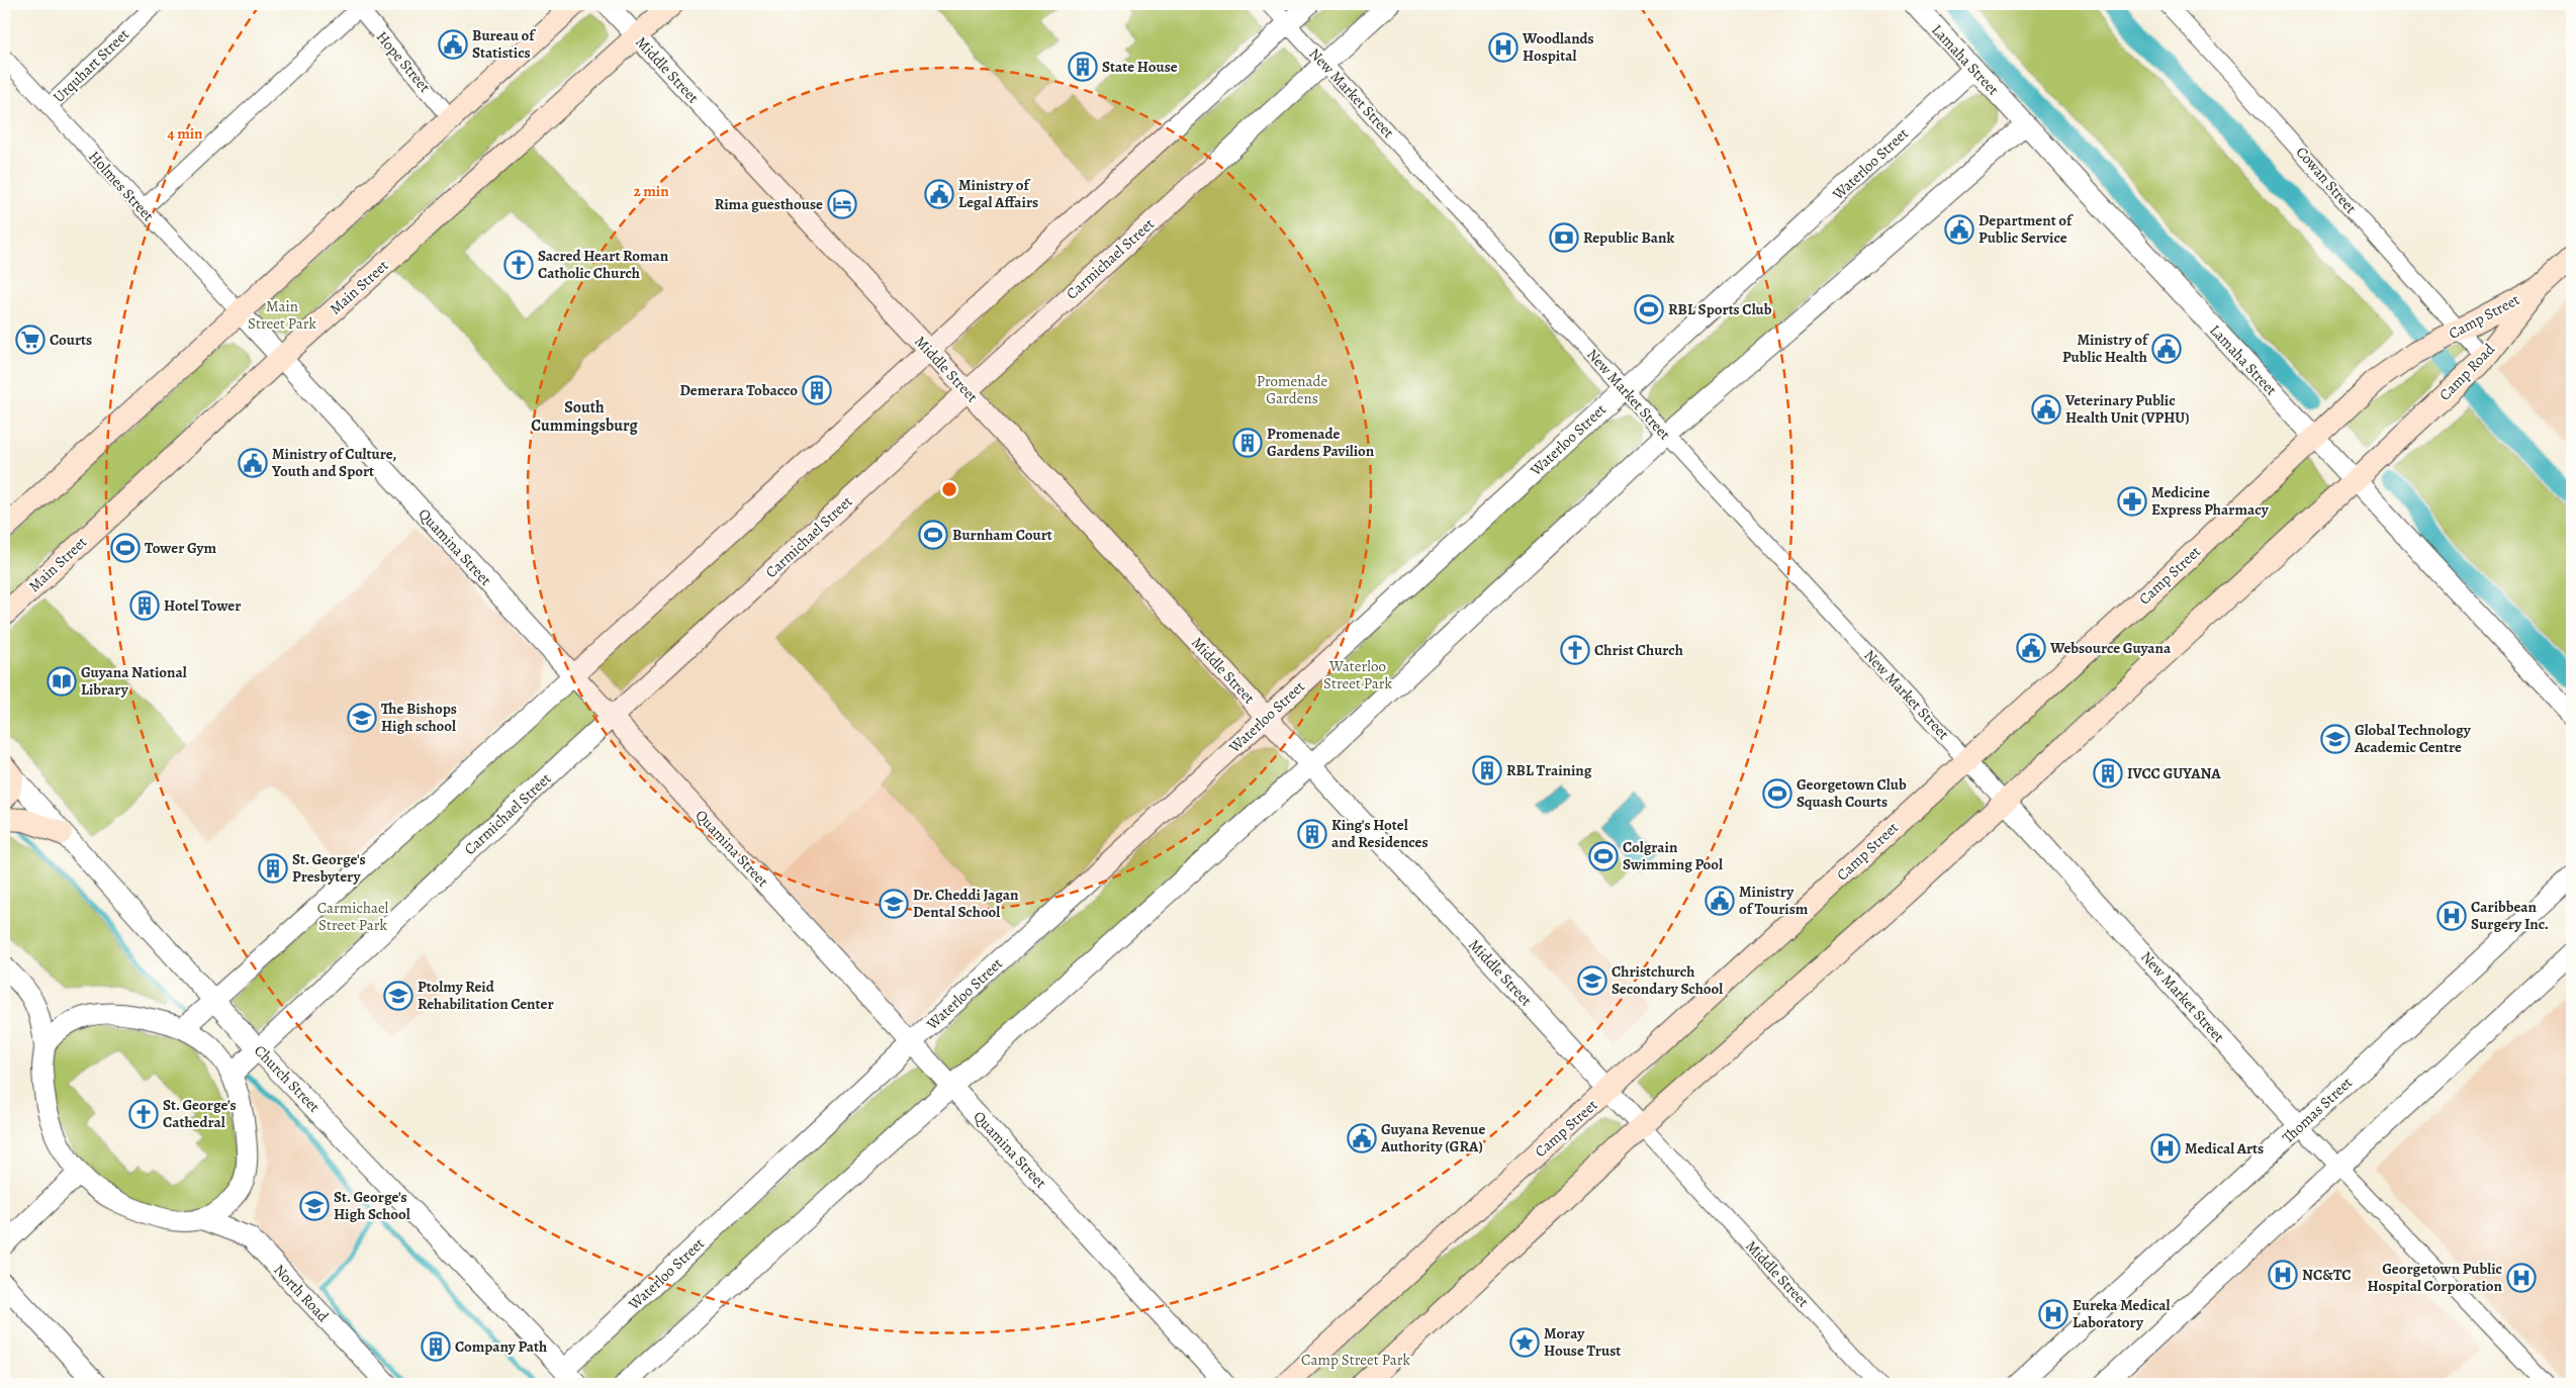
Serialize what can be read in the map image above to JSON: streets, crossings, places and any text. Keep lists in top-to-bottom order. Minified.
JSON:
{"streets":{"main road":["Main Street","Camp Street","Camp Road"],"street":["Lamaha Street","Hope Street","Urquhart Street","Middle Street","New Market Street","Waterloo Street","Cowan Street","Holmes Street","Carmichael Street","Quamina Street","Church Street","Thomas Street","North Road"]},"crossings":[["Lamaha Street","Waterloo Street"],["Lamaha Street","Camp Street"],["Lamaha Street","Camp Road"],["Urquhart Street","Holmes Street"],["Middle Street","Waterloo Street"],["Middle Street","Carmichael Street"],["Middle Street","Main Street"],["Middle Street","Camp Street"],["New Market Street","Waterloo Street"],["New Market Street","Carmichael Street"],["New Market Street","Camp Street"],["New Market Street","Thomas Street"],["Waterloo Street","Quamina Street"],["Waterloo Street","Church Street"],["Cowan Street","Camp Street"],["Cowan Street","Camp Road"],["Holmes Street","Quamina Street"],["Carmichael Street","Quamina Street"],["Carmichael Street","Church Street"],["Main Street","Quamina Street"],["Camp Street","Camp Road"]],"districts":["South Cummingsburg"],"parks":["Main Street Park","Promenade Gardens","Waterloo Street Park","Carmichael Street Park","Camp Street Park"],"places":{"public building":["Bureau of Statistics","Ministry of Legal Affairs","Department of Public Service","Ministry of Public Health","Veterinary Public Health Unit (VPHU)","Ministry of Culture, Youth and Sport","Websource Guyana","Ministry of Tourism","Guyana Revenue Authority (GRA)"],"hospital":["Woodlands Hospital","Caribbean Surgery Inc.","Medical Arts","NC&TC","Georgetown Public Hospital Corporation","Eureka Medical Laboratory"],"building":["State House","Demerara Tobacco","Promenade Gardens Pavilion","Hotel Tower","RBL Training","IVCC GUYANA","King's Hotel and Residences","St. George's Presbytery","Company Path"],"hotel":["Rima guesthouse"],"bank":["Republic Bank"],"church":["Sacred Heart Roman Catholic Church","Christ Church","St. George's Cathedral"],"sports":["RBL Sports Club","Burnham Court","Tower Gym","Georgetown Club Squash Courts","Colgrain Swimming Pool"],"supermarket":["Courts"],"pharmacy":["Medicine Express Pharmacy"],"library":["Guyana National Library"],"school or university":["The Bishops High school","Global Technology Academic Centre","Dr. Cheddi Jagan Dental School","Christchurch Secondary School","Ptolmy Reid Rehabilitation Center","St. George's High School"],"place":["Moray House Trust"]},"rings":["4 min","2 min"]}
